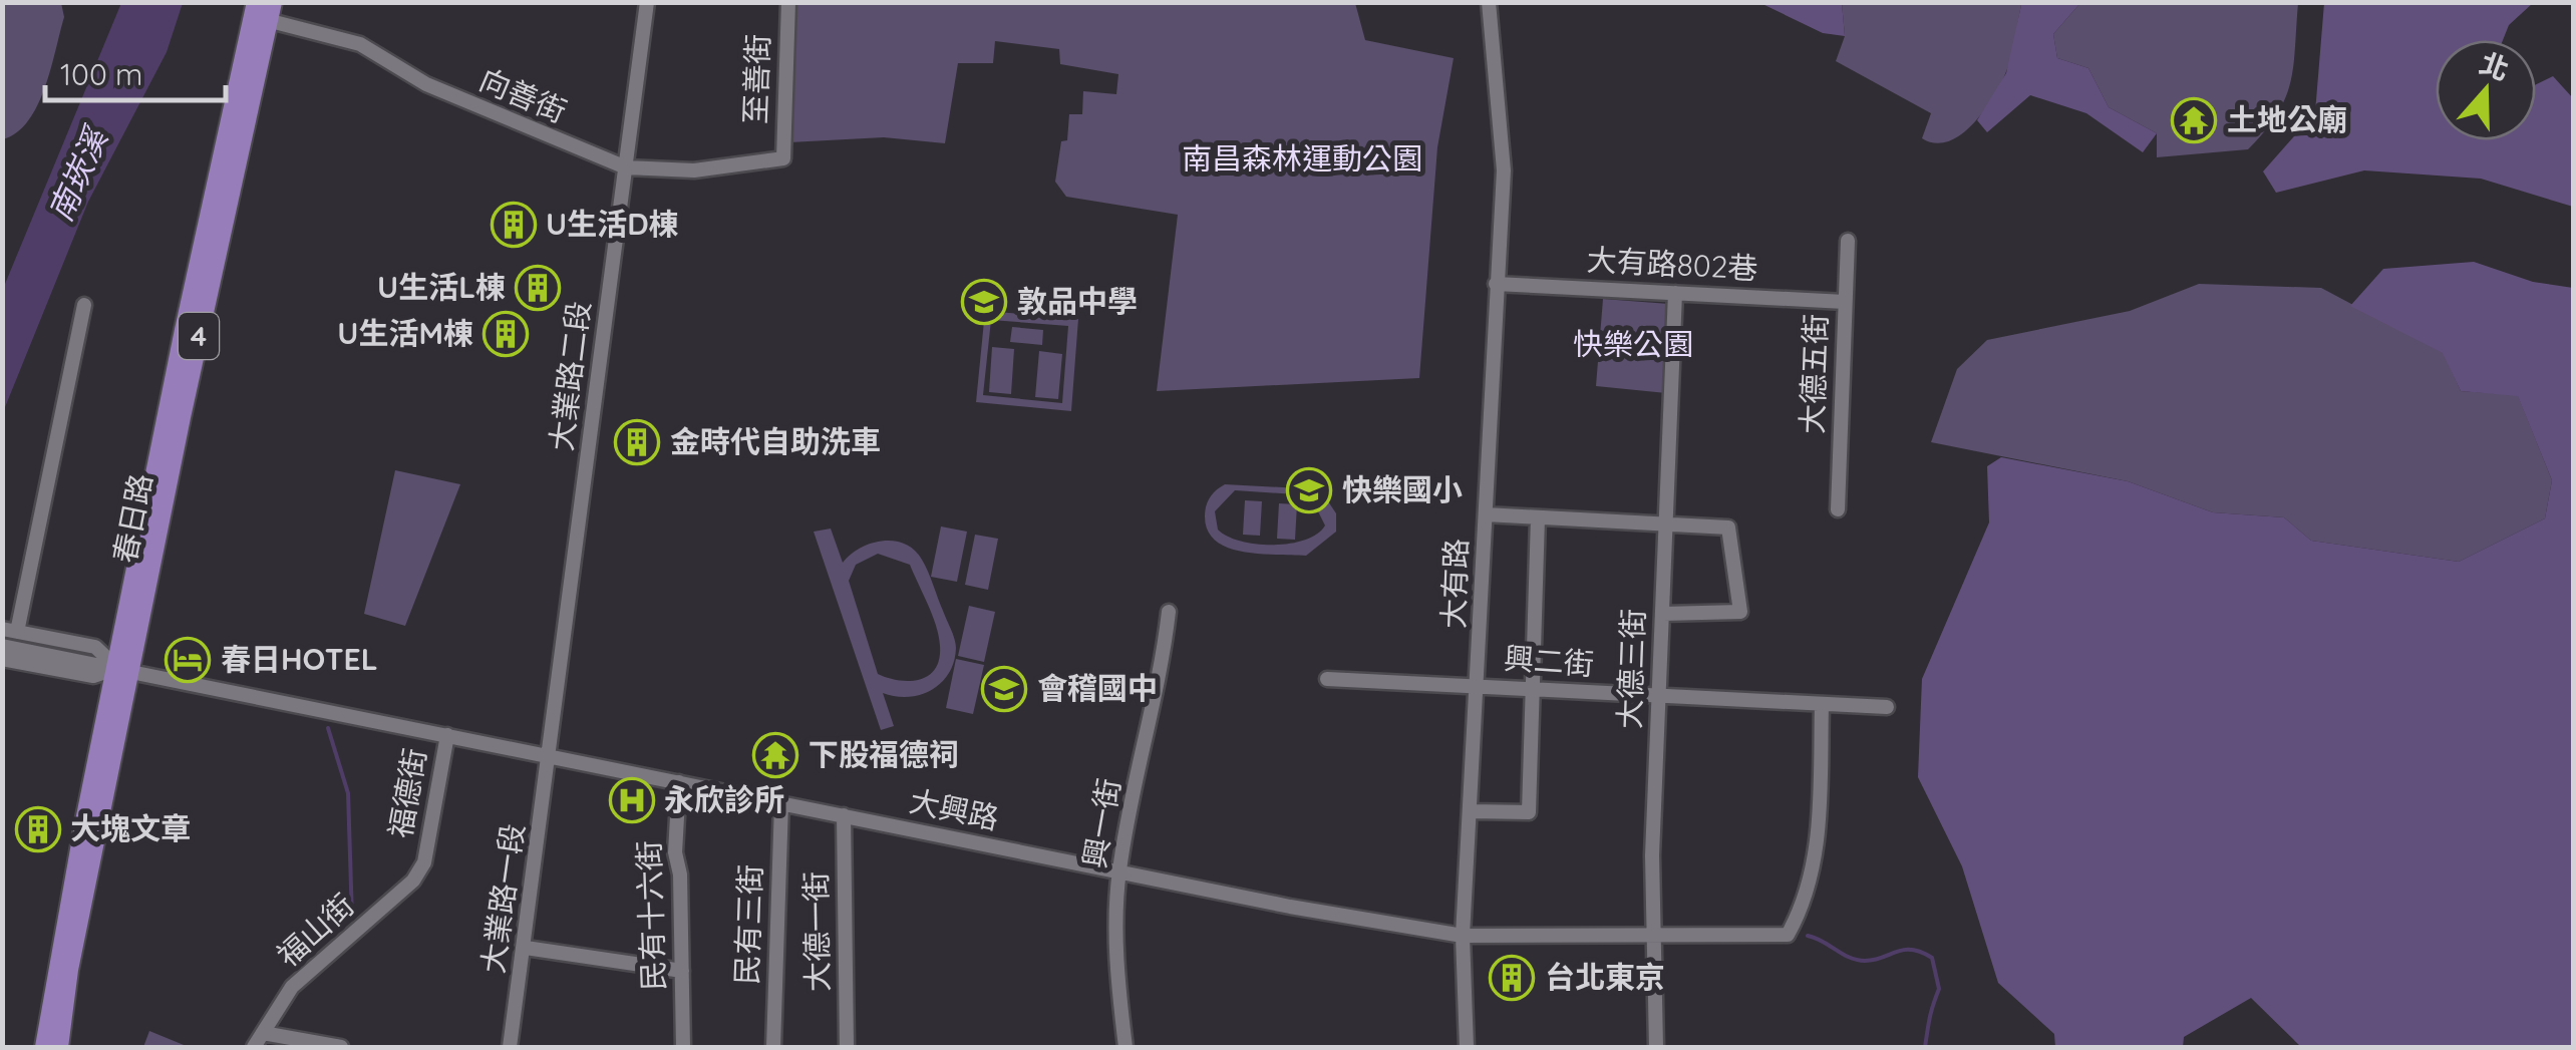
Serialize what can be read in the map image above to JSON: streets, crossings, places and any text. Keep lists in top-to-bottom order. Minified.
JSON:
{"streets":{"main road":["4","春日路"],"street":["至善街","向善街","大有路802巷","大德五街","大業路二段","大有路","興二街","大德三街","福德街","大興路","興一街","大業路一段","民有十六街","民有三街","福山街","大德一街"]},"crossings":[["至善街","向善街"],["向善街","大業路二段"],["向善街","春日路"],["大有路802巷","大德五街"],["大有路802巷","大有路"],["大有路802巷","大德三街"],["大業路二段","大興路"],["大業路二段","大業路一段"],["春日路","大興路"],["大有路","興二街"],["大有路","大興路"],["興二街","大德三街"],["興二街","大興路"],["大德三街","大興路"],["福德街","大興路"],["福德街","福山街"],["大興路","興一街"],["大興路","大業路一段"],["大興路","民有十六街"],["大興路","民有三街"],["大興路","大德一街"]],"water":["南崁溪"],"parks":["南昌森林運動公園","快樂公園"],"places":{"temple":["土地公廟","下股福德祠"],"building":["U生活D棟","U生活L棟","U生活M棟","金時代自助洗車","大塊文章","台北東京"],"school or university":["敦品中學","快樂國小","會稽國中"],"hotel":["春日HOTEL"],"hospital":["永欣診所"]},"scale_bar":"100 m","north":"top"}
